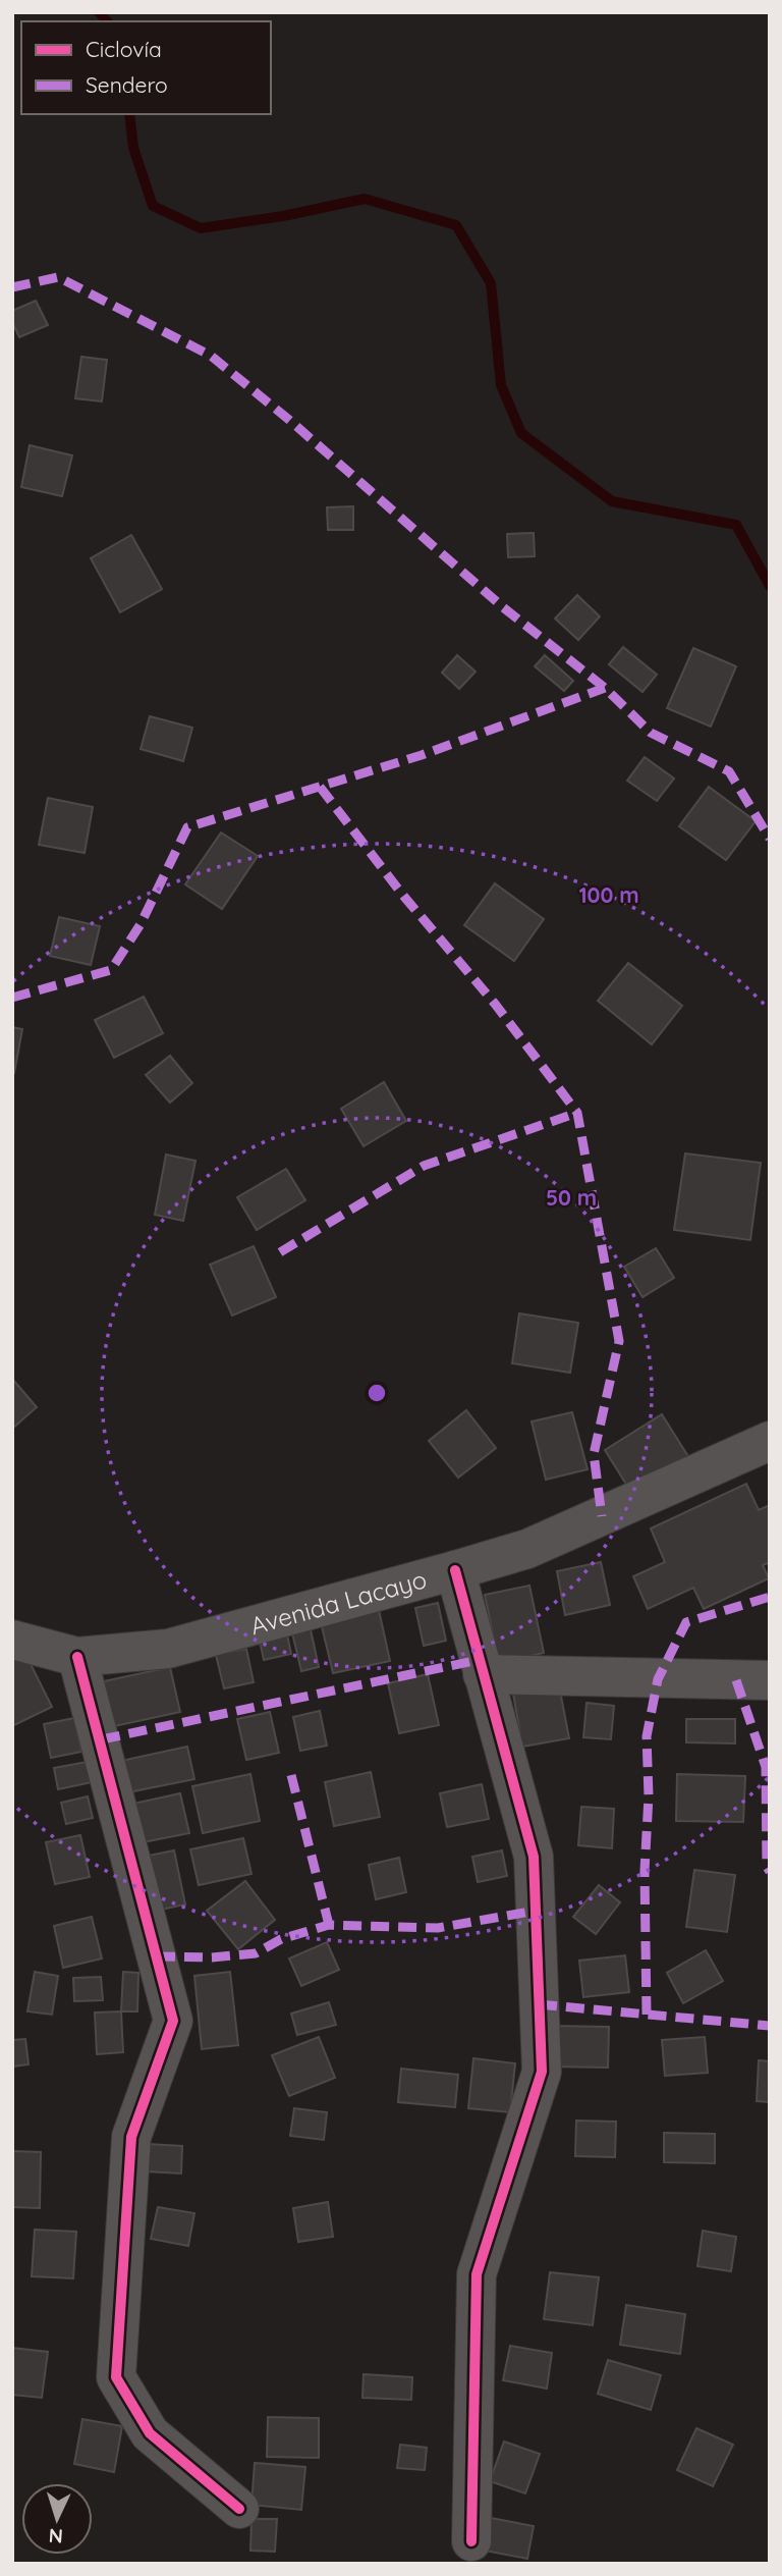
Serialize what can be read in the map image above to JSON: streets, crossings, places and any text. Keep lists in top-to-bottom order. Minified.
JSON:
{"streets":{"street":["Avenida Lacayo"]},"legend":["Ciclovía","Sendero"],"north":"bottom","rings":["100 m","50 m"]}
